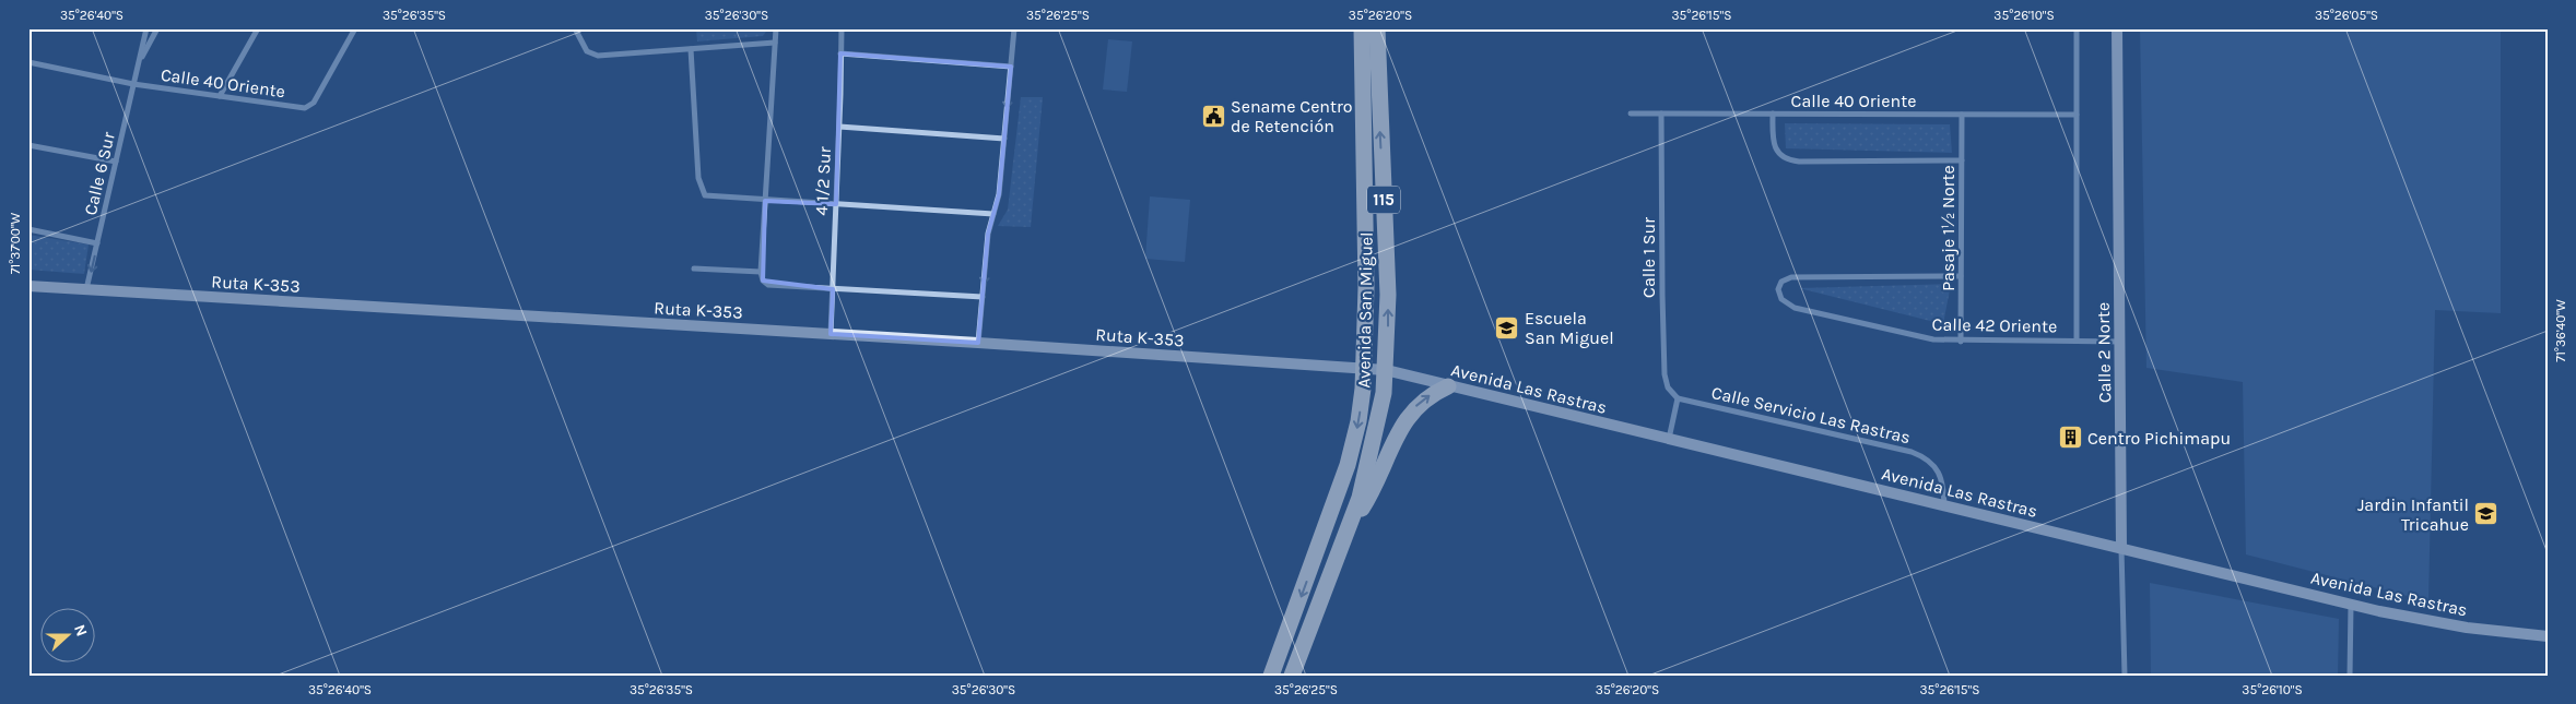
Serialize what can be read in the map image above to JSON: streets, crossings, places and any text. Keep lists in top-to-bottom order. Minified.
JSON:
{"streets":{"highway":["115","Avenida San Miguel"],"street":["Calle 40 Oriente","Calle 6 Sur","4 1/2 Sur","Pasaje 1½ Norte","Calle 1 Sur","Ruta K-353","Calle 42 Oriente","Calle 2 Norte","Avenida Las Rastras","Calle Servicio Las Rastras"]},"crossings":[["Calle 40 Oriente","Calle 6 Sur"],["Calle 40 Oriente","Pasaje 1½ Norte"],["Calle 40 Oriente","Calle 1 Sur"],["Calle 40 Oriente","Calle 2 Norte"],["Calle 6 Sur","Ruta K-353"],["4 1/2 Sur","Ruta K-353"],["Pasaje 1½ Norte","Calle 42 Oriente"],["Calle 1 Sur","Calle Servicio Las Rastras"],["Ruta K-353","Avenida San Miguel"],["Ruta K-353","Avenida Las Rastras"],["Avenida San Miguel","Avenida Las Rastras"],["Calle 42 Oriente","Calle 2 Norte"],["Calle 2 Norte","Avenida Las Rastras"],["Avenida Las Rastras","Calle Servicio Las Rastras"]],"places":{"public building":["Sename Centro de Retención"],"school or university":["Escuela San Miguel","Jardin Infantil Tricahue"],"building":["Centro Pichimapu"]},"north":"right","coordinates":["35°26'40\"S","35°26'35\"S","35°26'30\"S","35°26'25\"S","35°26'20\"S","35°26'15\"S","35°26'10\"S","35°26'05\"S","71°37'00\"W","71°36'40\"W"]}
